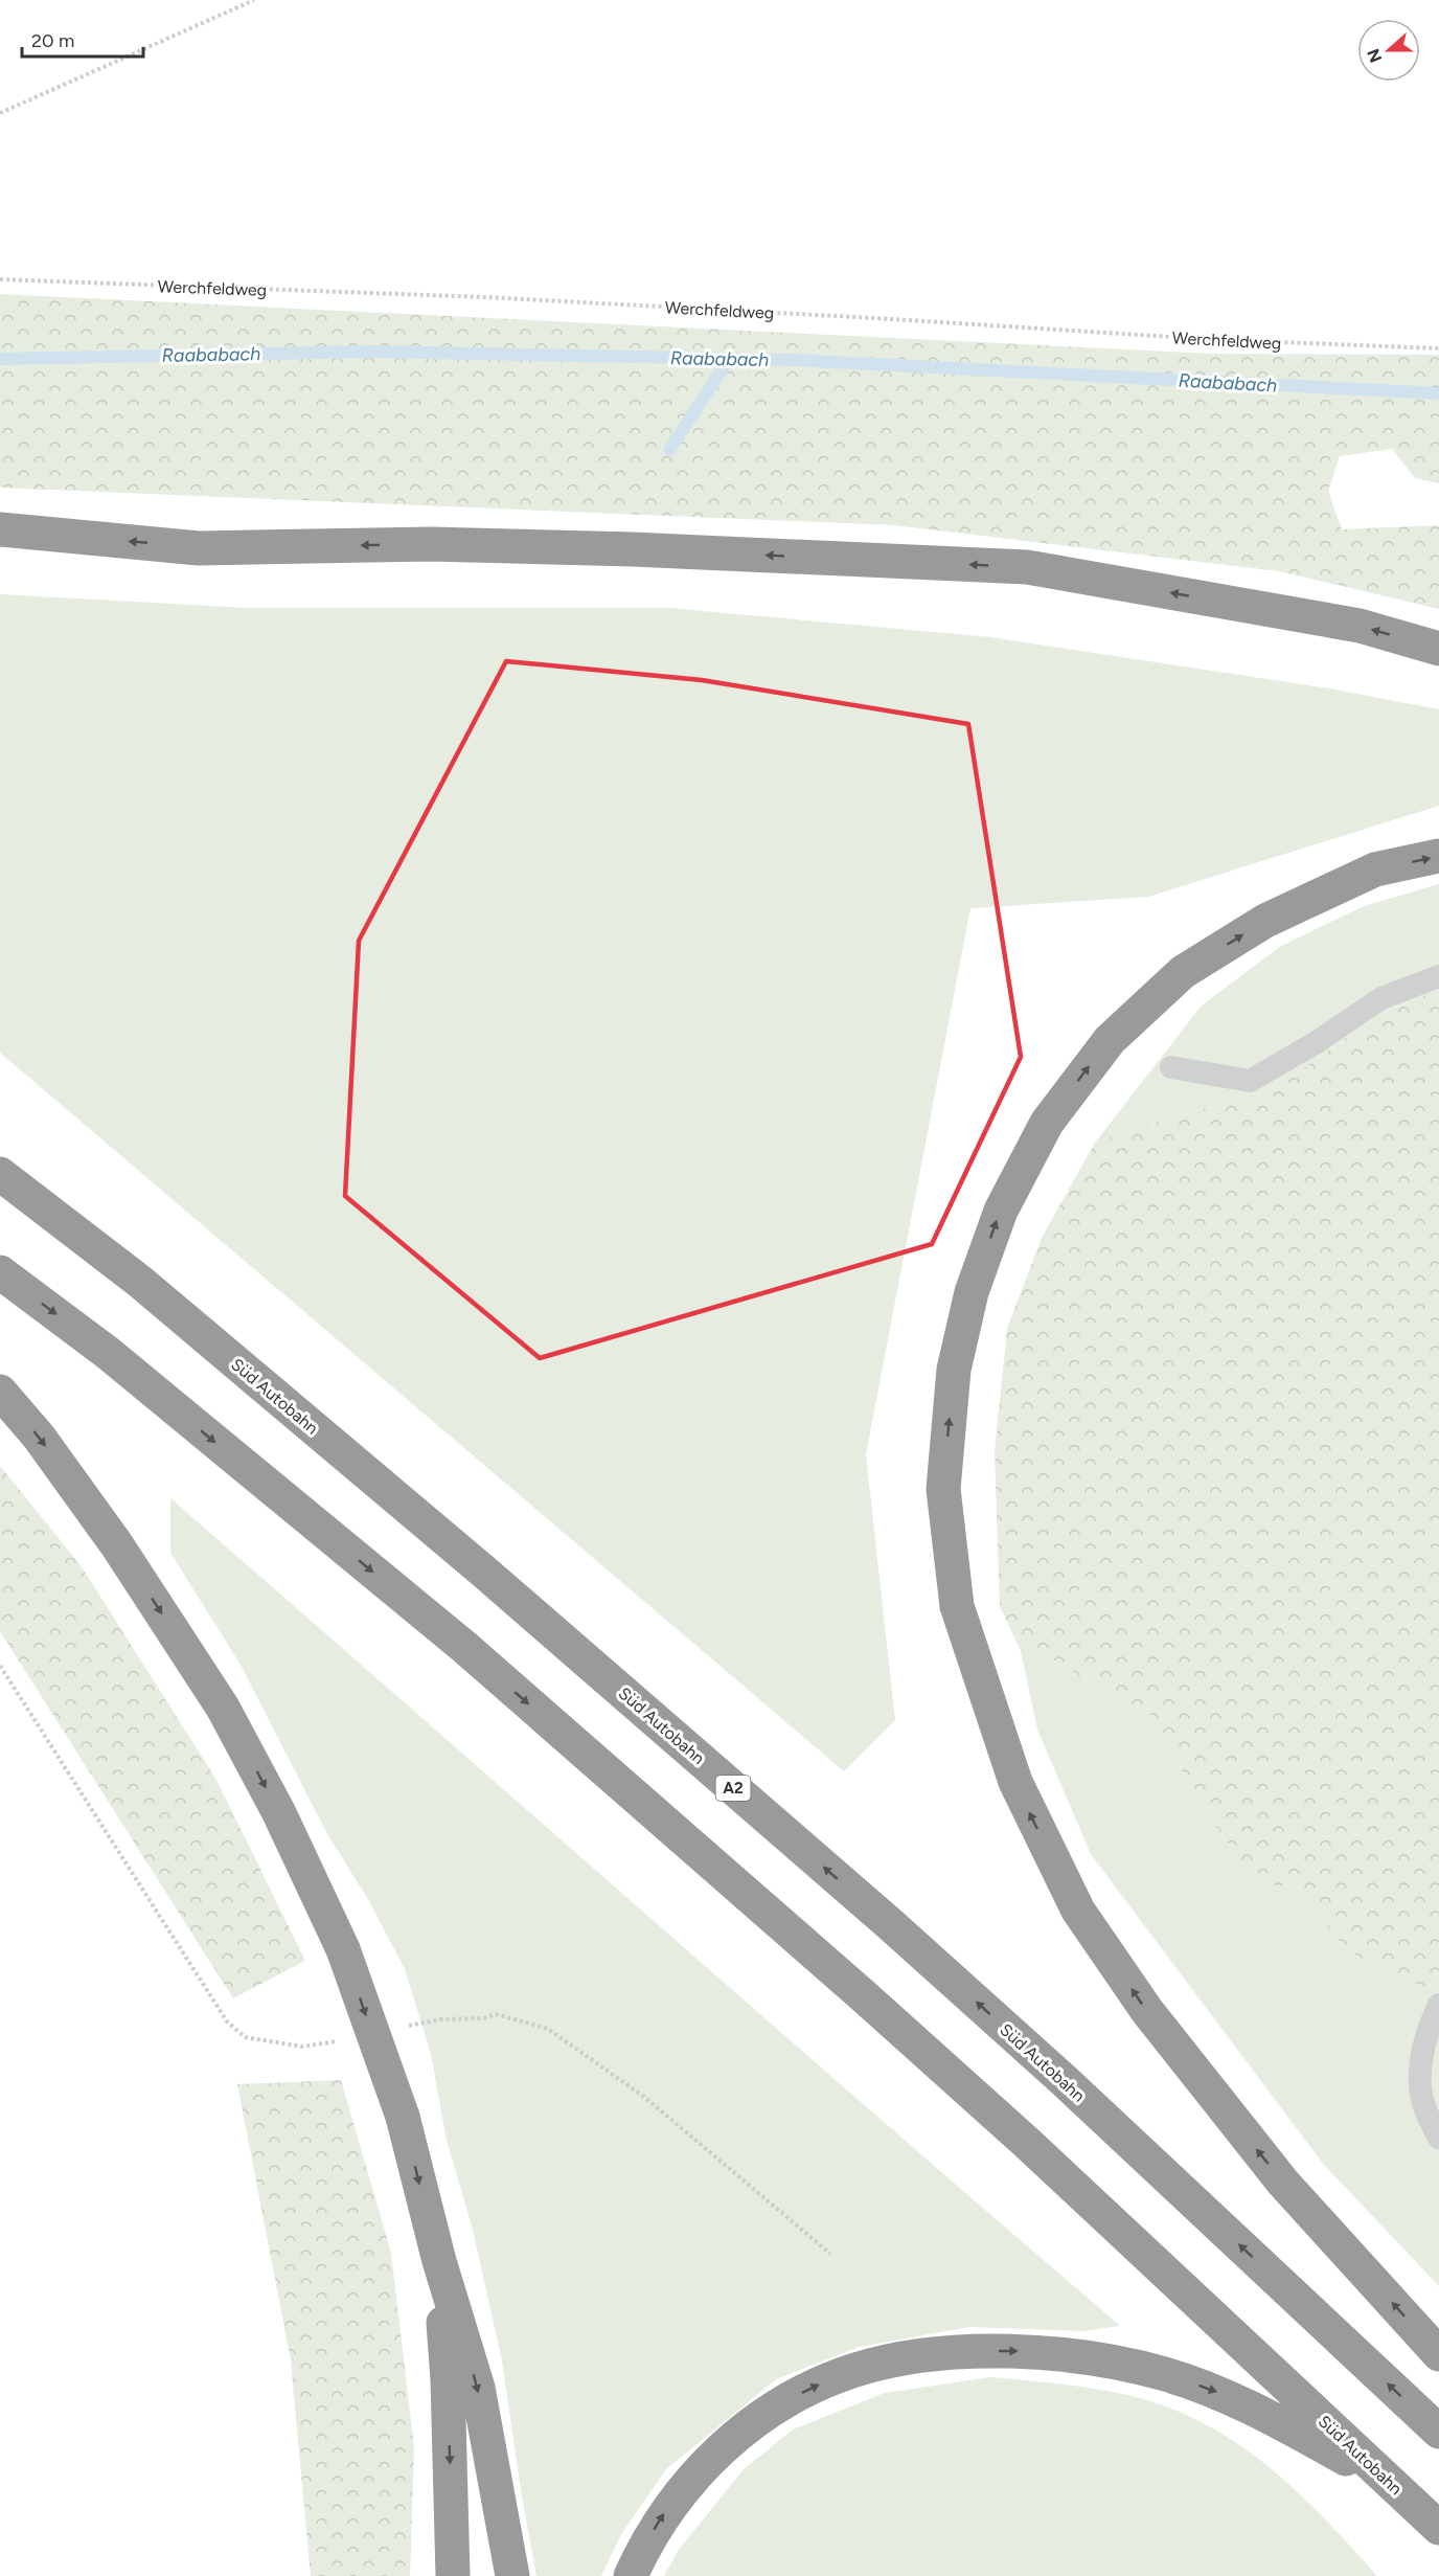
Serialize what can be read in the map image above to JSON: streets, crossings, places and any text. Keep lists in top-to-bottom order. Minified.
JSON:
{"streets":{"highway":["Süd Autobahn","A2"],"path":["Werchfeldweg"]},"water":["Raababach"],"scale_bar":"20 m","north":"left"}
